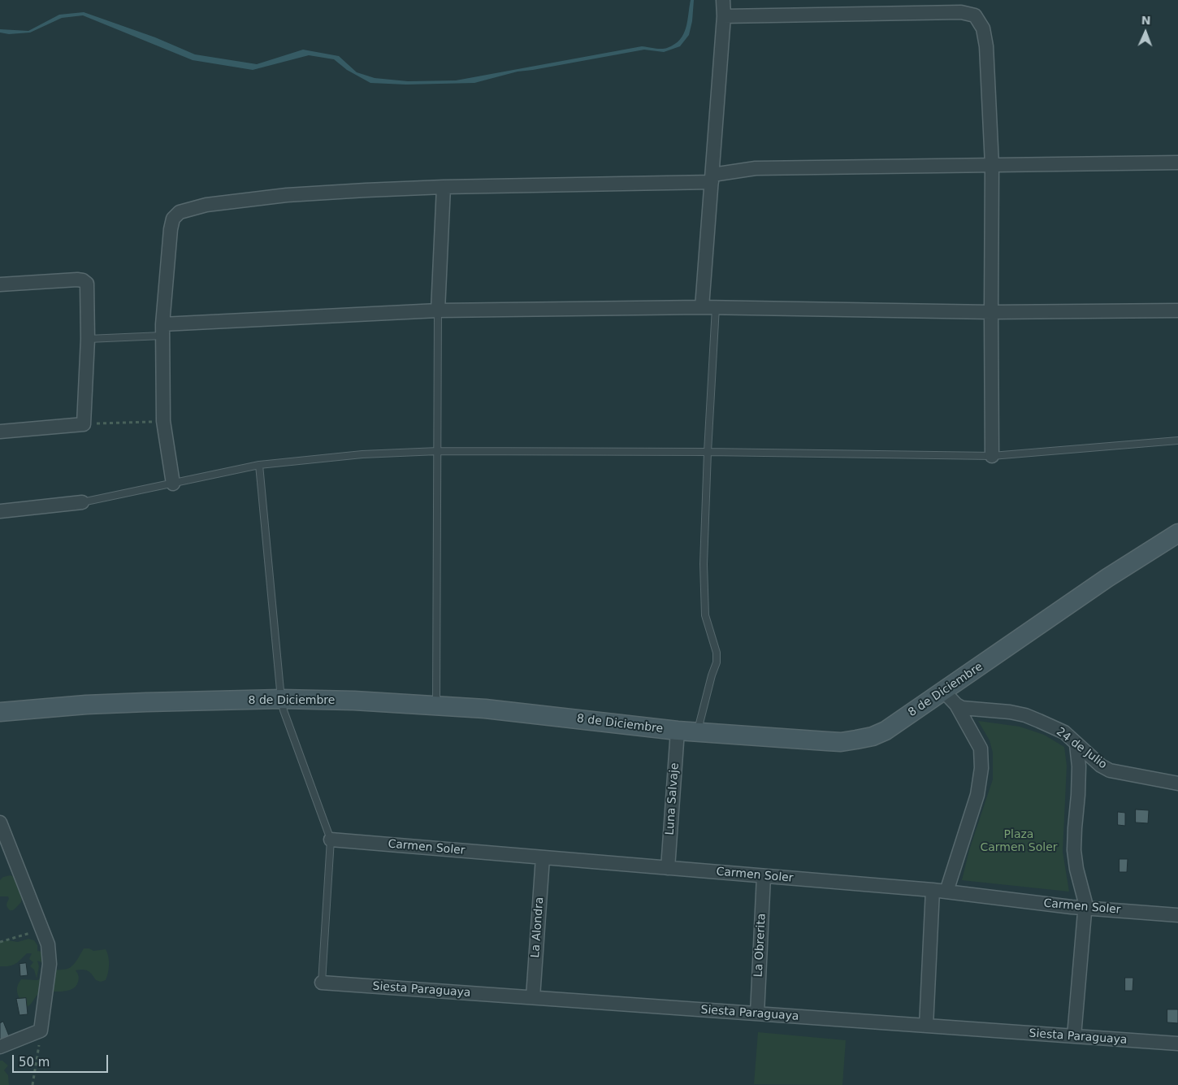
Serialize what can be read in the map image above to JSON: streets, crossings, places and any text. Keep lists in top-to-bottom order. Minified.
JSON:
{"streets":{"street":["8 de Diciembre","24 de Julio","Luna Salvaje","Carmen Soler","La Alondra","La Obrerita","Siesta Paraguaya"]},"crossings":[["8 de Diciembre","Luna Salvaje"],["Luna Salvaje","Carmen Soler"],["Carmen Soler","La Alondra"],["Carmen Soler","La Obrerita"],["La Alondra","Siesta Paraguaya"],["La Obrerita","Siesta Paraguaya"]],"parks":["Plaza Carmen Soler"],"scale_bar":"50 m","north":"top"}
